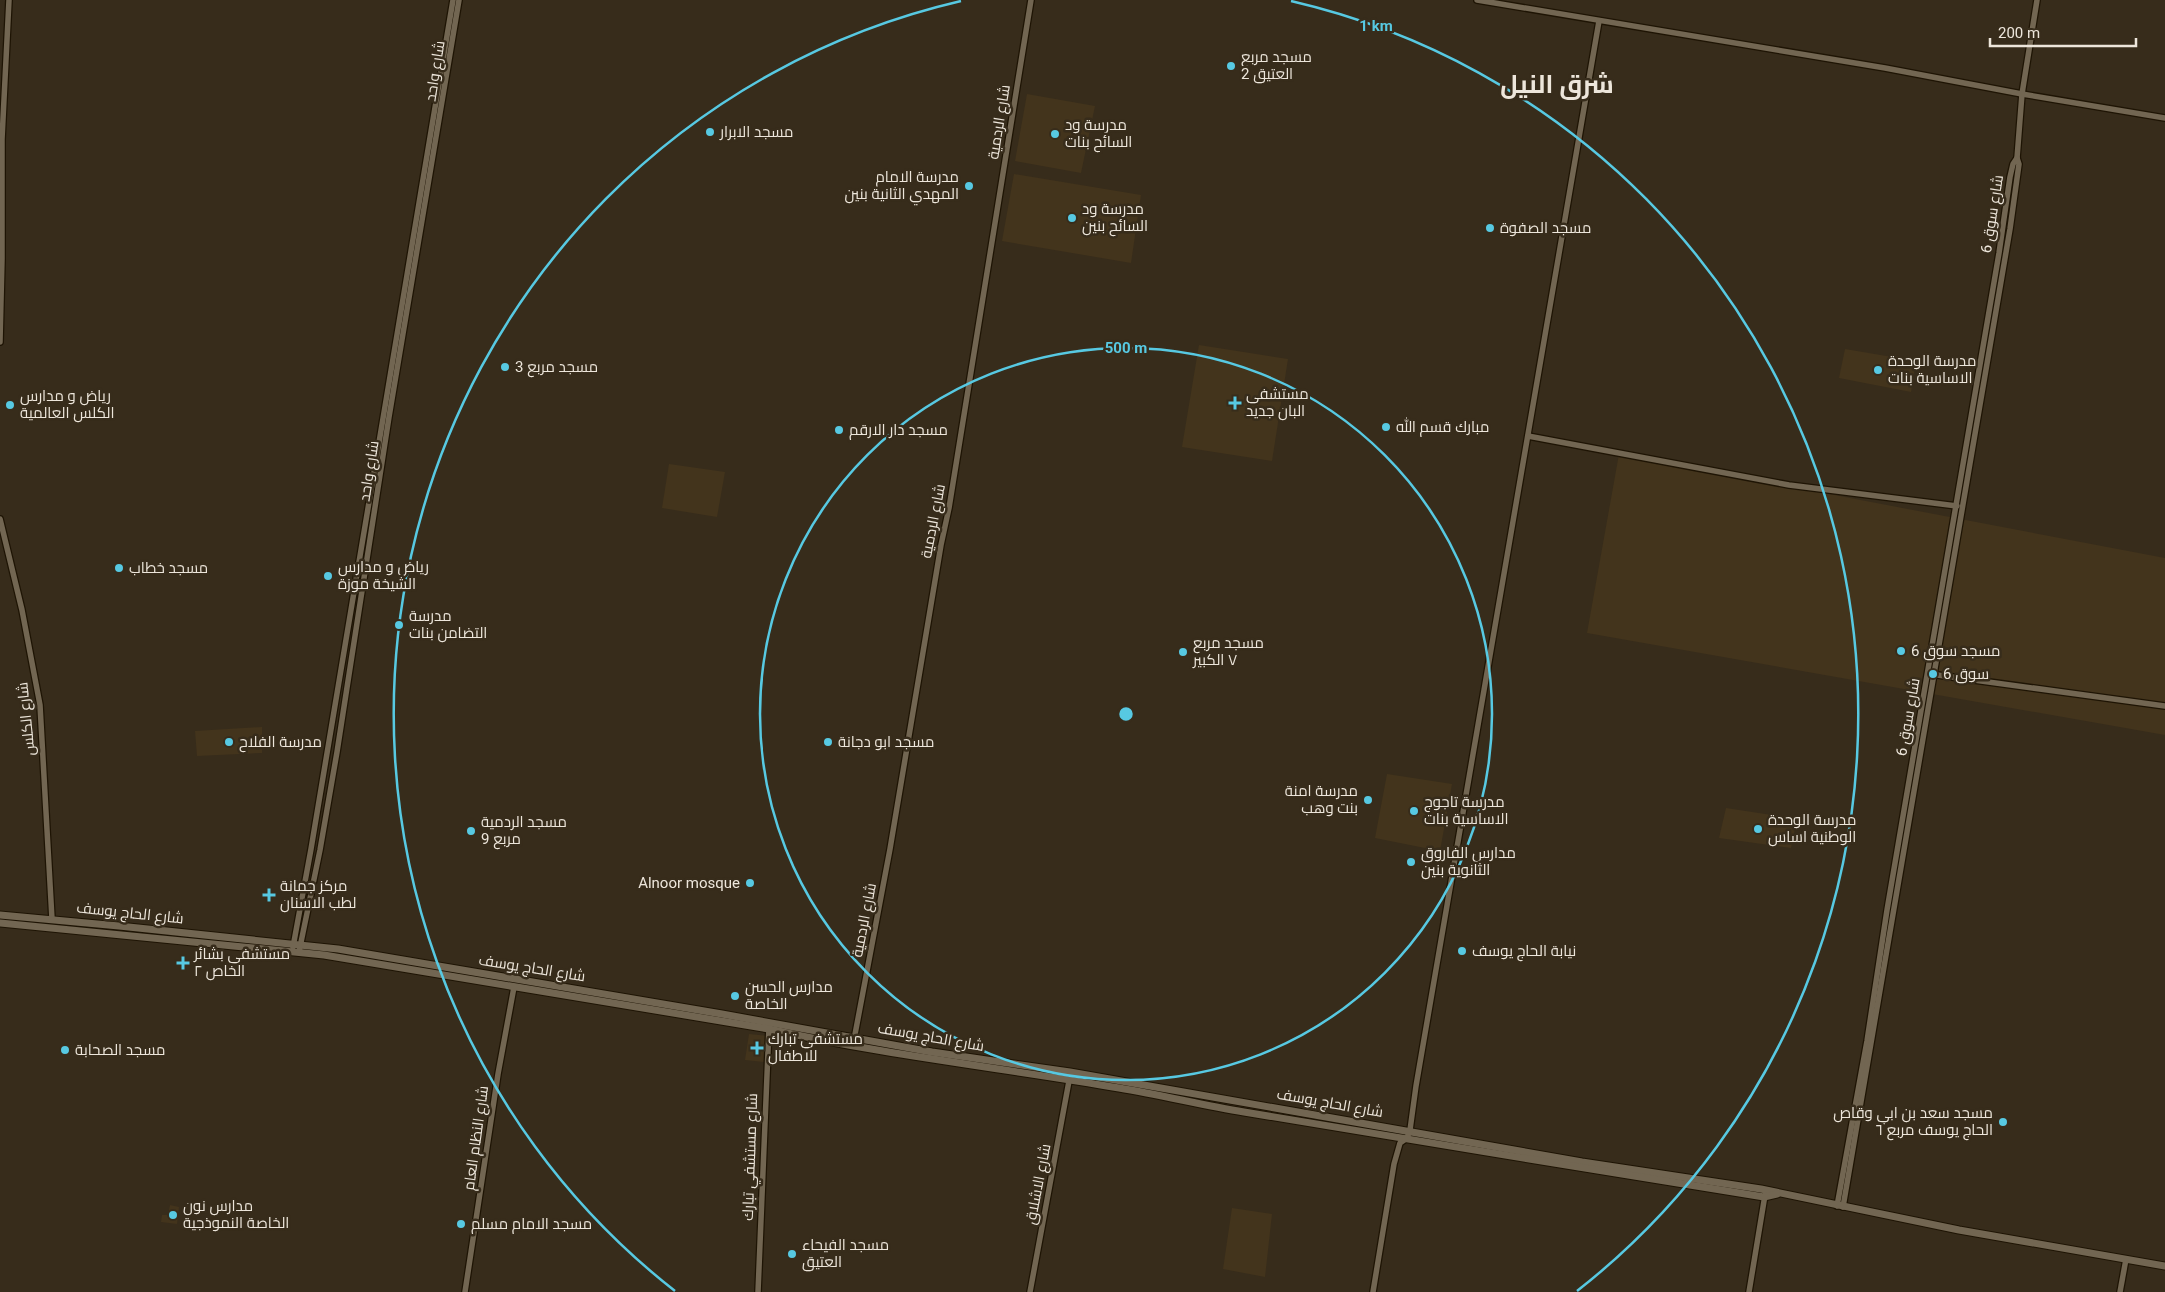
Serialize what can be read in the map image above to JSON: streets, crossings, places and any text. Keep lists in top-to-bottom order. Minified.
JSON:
{"streets":{"main road":["شارع الحاج يوسف"],"street":["شارع واحد","شارع الردمية","شارع سوق 6","شارع الكلس","شارع النظام العام","شارع مستشفي تبارك","شارع الاشلاق"]},"crossings":[["شارع واحد","شارع الحاج يوسف"],["شارع الردمية","شارع الحاج يوسف"],["شارع الكلس","شارع الحاج يوسف"],["شارع الحاج يوسف","شارع النظام العام"],["شارع الحاج يوسف","شارع مستشفي تبارك"],["شارع الحاج يوسف","شارع الاشلاق"]],"districts":["شرق النيل"],"places":{"other":["مسجد مربع 2 العتيق","مسجد الابرار","مدرسة ود السائح بنات","مدرسة الامام المهدي الثانية بنين","مدرسة ود السائح بنين","مسجد الصفوة","مسجد مربع 3","مدرسة الوحدة الاساسية بنات","رياض و مدارس الكلس العالمية","مبارك قسم الله","مسجد دار الارقم","مسجد خطاب","رياض و مدارس الشيخة موزة","مدرسة التضامن بنات","مسجد سوق 6","مسجد مربع ٧ الكبير","سوق 6","مدرسة الفلاح","مسجد ابو دجانة","مدرسة امنة بنت وهب","مدرسة تاجوج الاساسية بنات","مدرسة الوحدة الوطنية اساس","مسجد الردمية مربع 9","مدارس الفاروق الثانوية بنين","Alnoor mosque","نيابة الحاج يوسف","مدارس الحسن الخاصة","مسجد الصحابة","مسجد سعد بن ابي وقاص الحاج يوسف مربع ٦","مدارس نون الخاصة النموذجية","مسجد الامام مسلم","مسجد الفيحاء العتيق"],"health":["مستشفى البان جديد","مركز جمانة لطب الاسنان","مستشفى بشائر الخاص ٢","مستشفى تبارك للاطفال"]},"scale_bar":"200 m","rings":["1 km","500 m"]}
